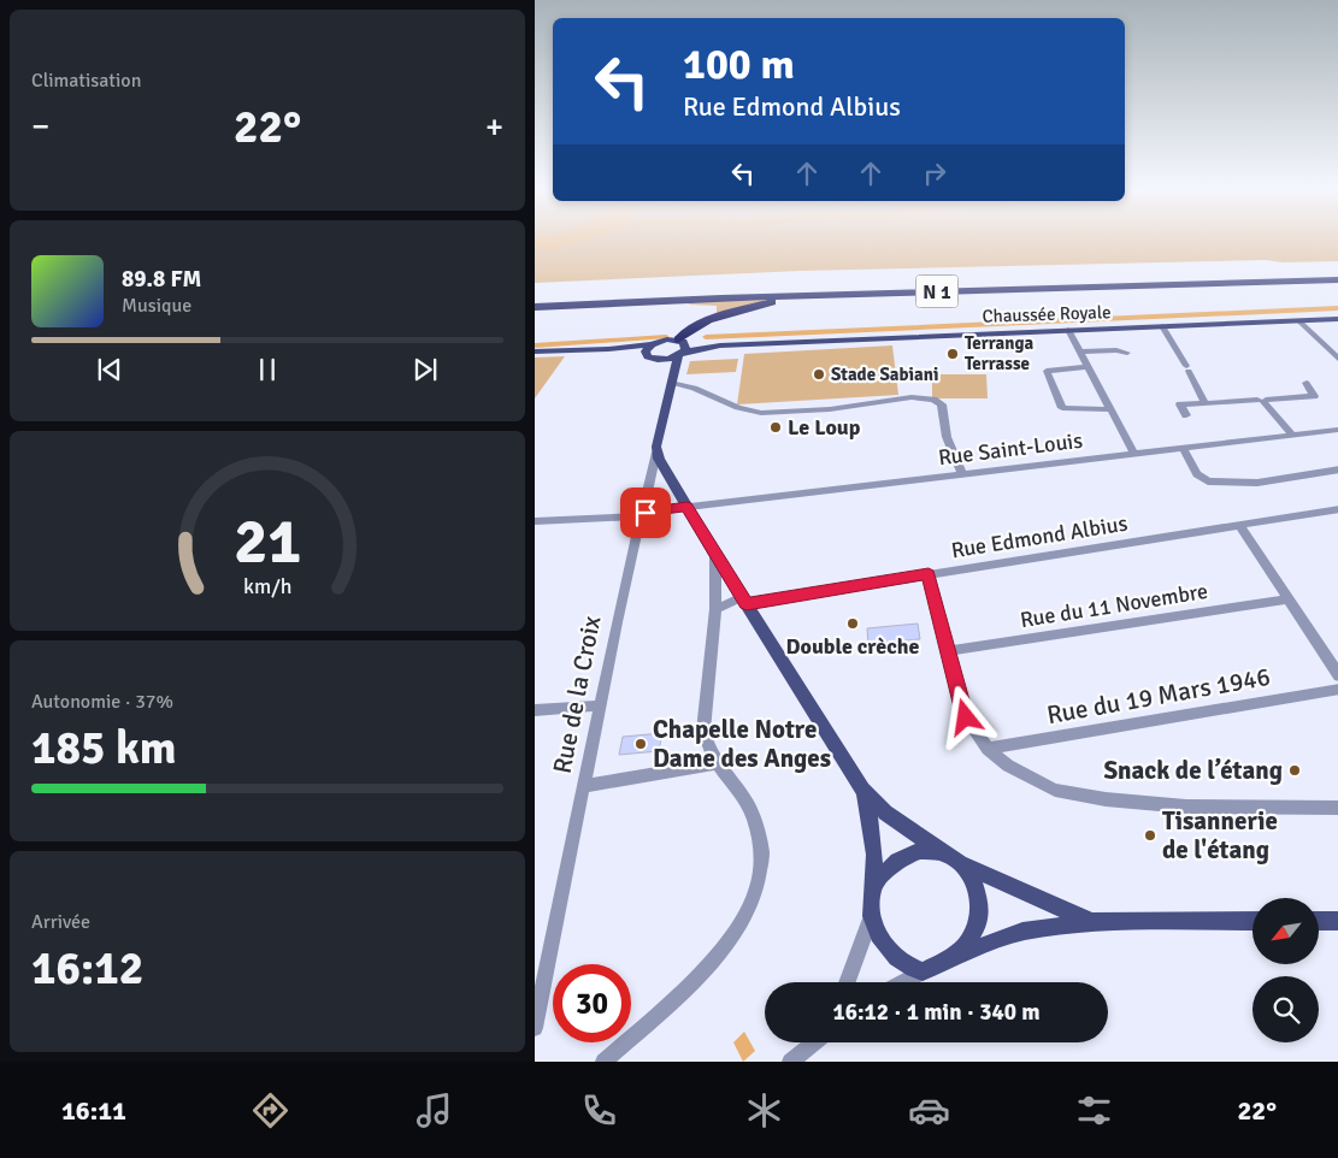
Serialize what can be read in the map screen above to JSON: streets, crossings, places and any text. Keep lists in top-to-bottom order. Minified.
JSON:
{"streets":{"highway":["N 1"],"main road":["Chaussée Royale","Rue de la Croix"],"street":["Rue Saint-Louis","Rue Edmond Albius","Rue du 11 Novembre","Rue du 19 Mars 1946"]},"crossings":[["Chaussée Royale","Rue de la Croix"],["Rue Saint-Louis","Rue de la Croix"]],"places":["Terranga Terrasse","Stade Sabiani","Le Loup","Double crèche","Chapelle Notre Dame des Anges","Snack de l’étang","Tisannerie de l'étang"],"north":"bottom left","page":{"tile":["Climatisation",["Autonomie · 37%","185 km"],["Arrivée","16:12"]],"turn":["100 m","Rue Edmond Albius"],"heat":["−","22°","+"],"song":["89.8 FM","Musique"],"limit":"30","trip":"16:12 · 1 min · 340 m","tabs":["16:11","22°"],"gauge":["21","km/h"]}}
